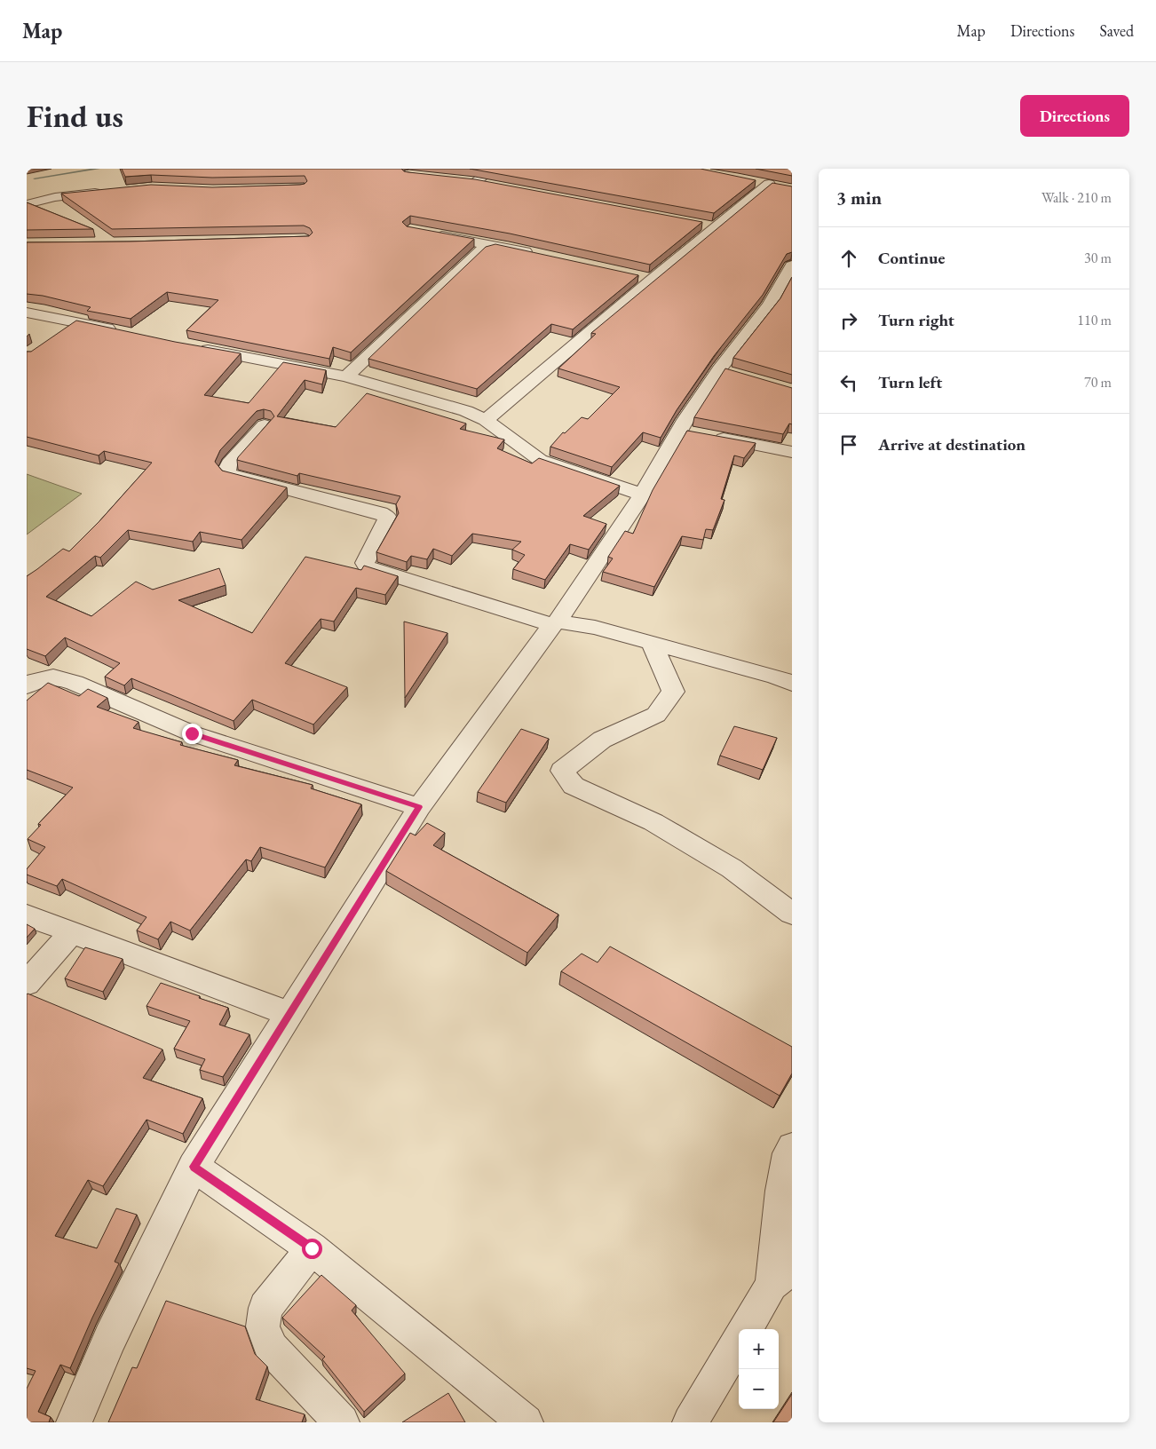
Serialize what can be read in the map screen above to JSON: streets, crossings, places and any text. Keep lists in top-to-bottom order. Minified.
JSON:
{"page":{"header":"Map","nav":["Map","Directions","Saved"],"buttons":"Directions","title":"Find us","heading":["3 min","Walk · 210 m"],"list":[["Continue","30 m"],["Turn right","110 m"],["Turn left","70 m"],"Arrive at destination"],"map_buttons":["+","−"]}}
